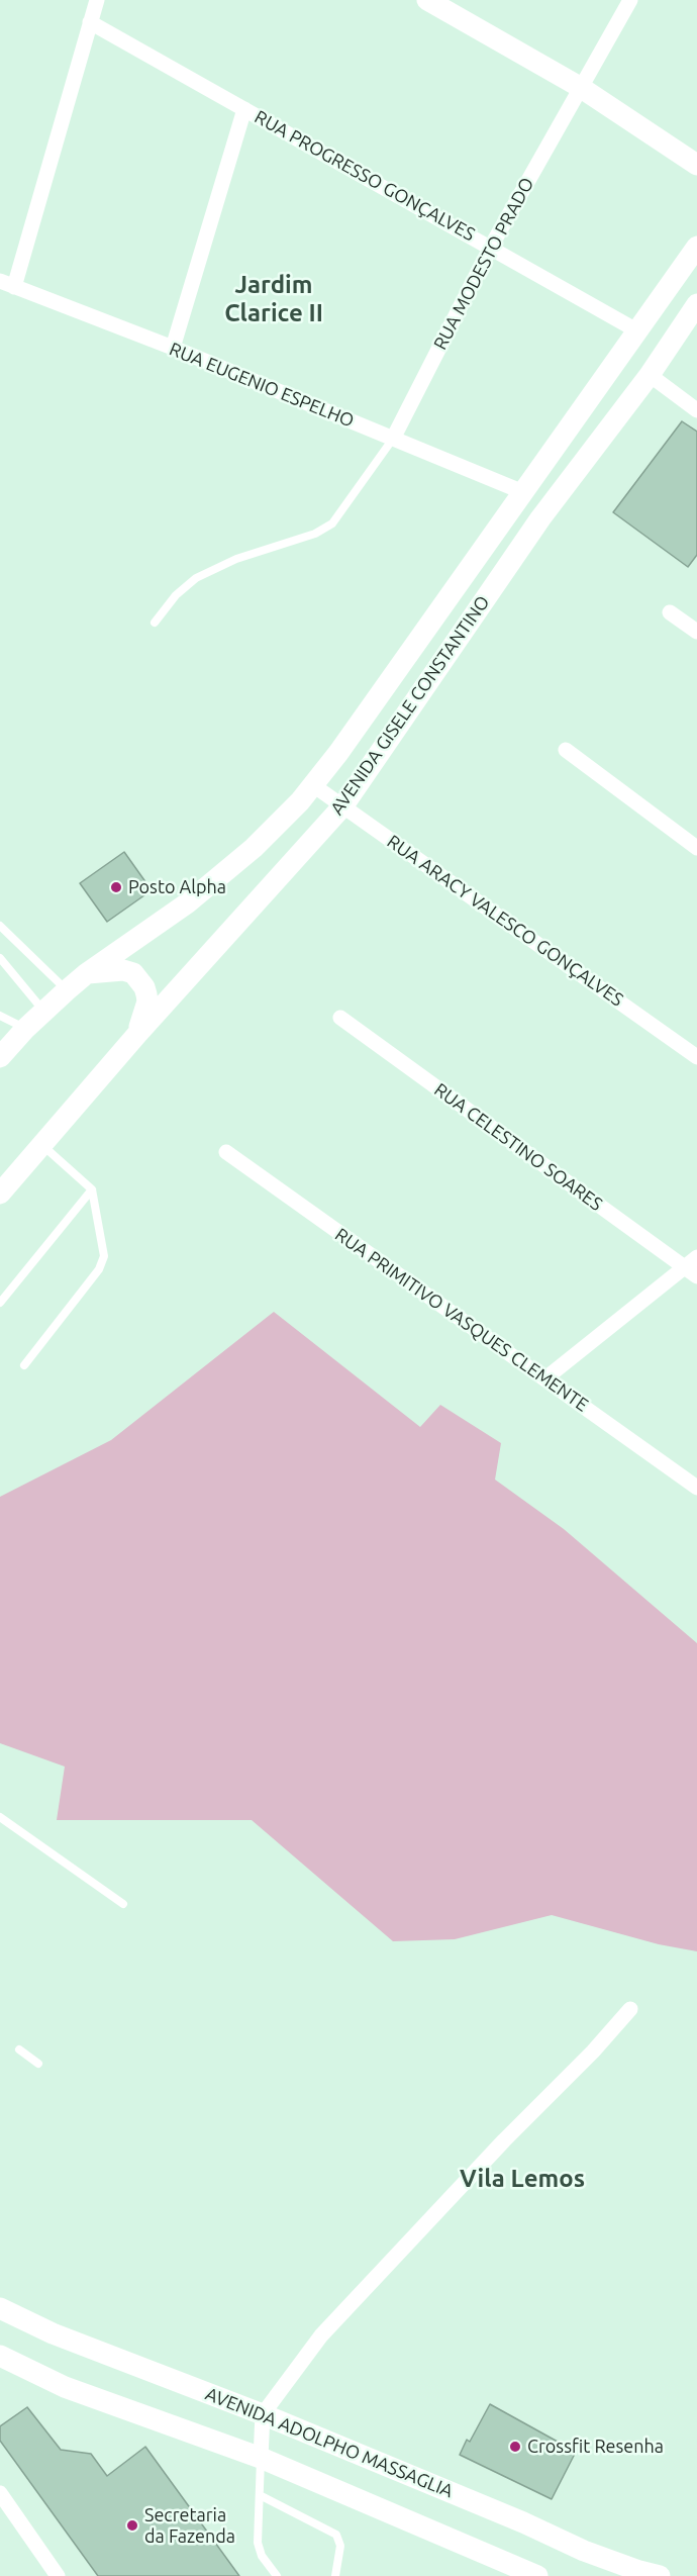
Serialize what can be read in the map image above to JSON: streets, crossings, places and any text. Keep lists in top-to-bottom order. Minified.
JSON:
{"streets":{"main road":["AVENIDA GISELE CONSTANTINO","AVENIDA ADOLPHO MASSAGLIA"],"street":["RUA PROGRESSO GONÇALVES","RUA MODESTO PRADO","RUA EUGENIO ESPELHO","RUA ARACY VALESCO GONÇALVES","RUA CELESTINO SOARES","RUA PRIMITIVO VASQUES CLEMENTE"]},"crossings":[["RUA PROGRESSO GONÇALVES","RUA MODESTO PRADO"],["RUA PROGRESSO GONÇALVES","AVENIDA GISELE CONSTANTINO"],["RUA MODESTO PRADO","RUA EUGENIO ESPELHO"],["RUA EUGENIO ESPELHO","AVENIDA GISELE CONSTANTINO"],["AVENIDA GISELE CONSTANTINO","RUA ARACY VALESCO GONÇALVES"]],"districts":["Jardim Clarice II","Vila Lemos"],"places":["Posto Alpha","Crossfit Resenha","Secretaria da Fazenda"]}
